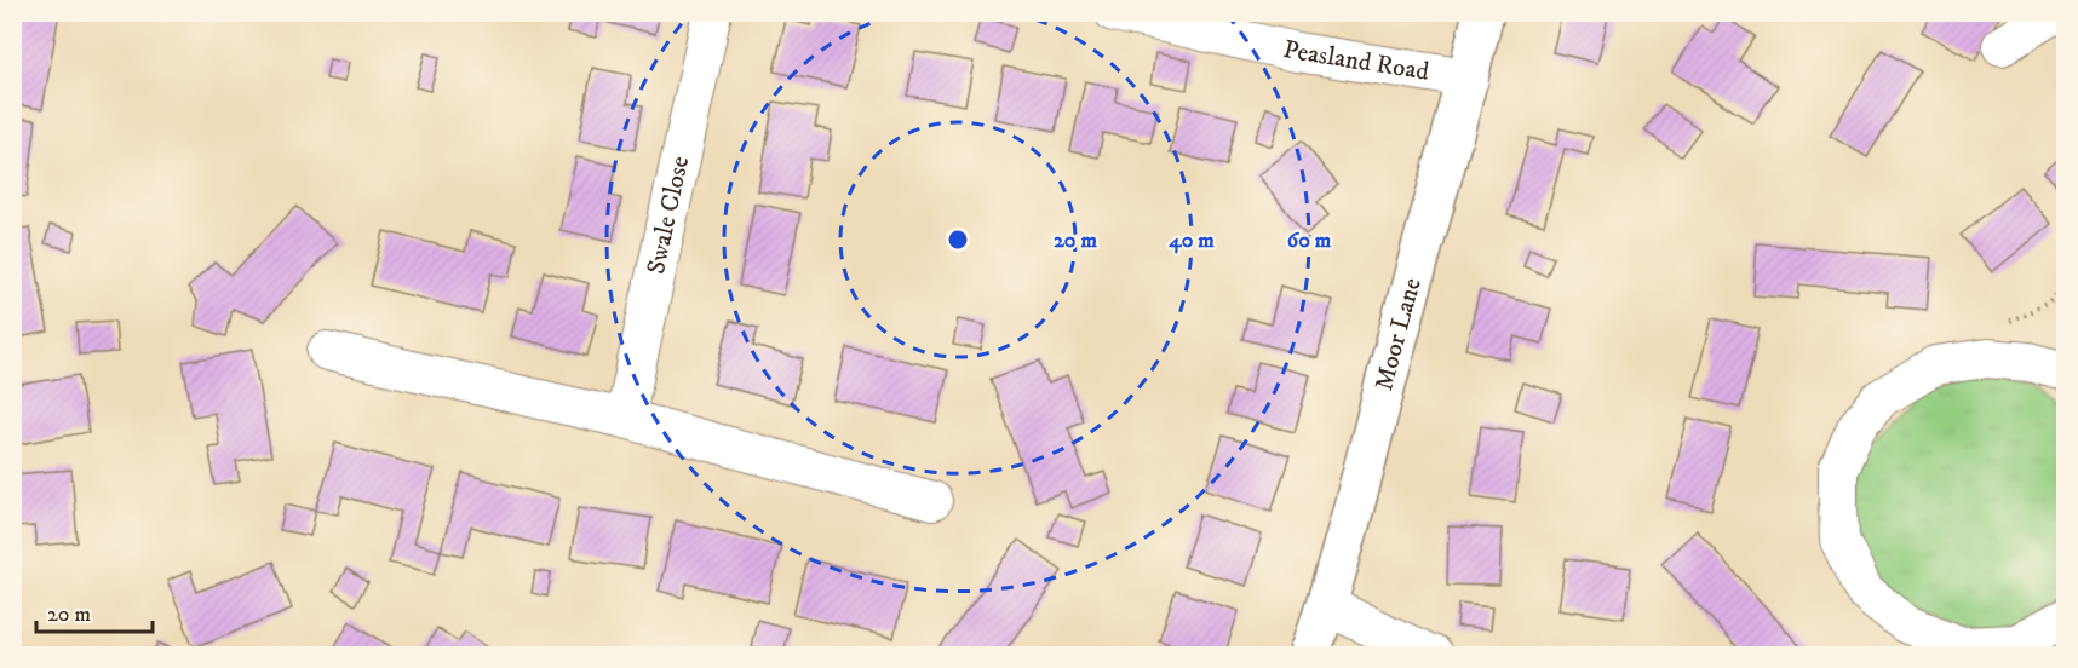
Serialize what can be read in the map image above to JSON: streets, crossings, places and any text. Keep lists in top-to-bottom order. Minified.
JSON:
{"streets":{"street":["Peasland Road","Swale Close","Moor Lane"]},"crossings":[["Peasland Road","Moor Lane"]],"scale_bar":"20 m","rings":["20 m","40 m","60 m"]}
